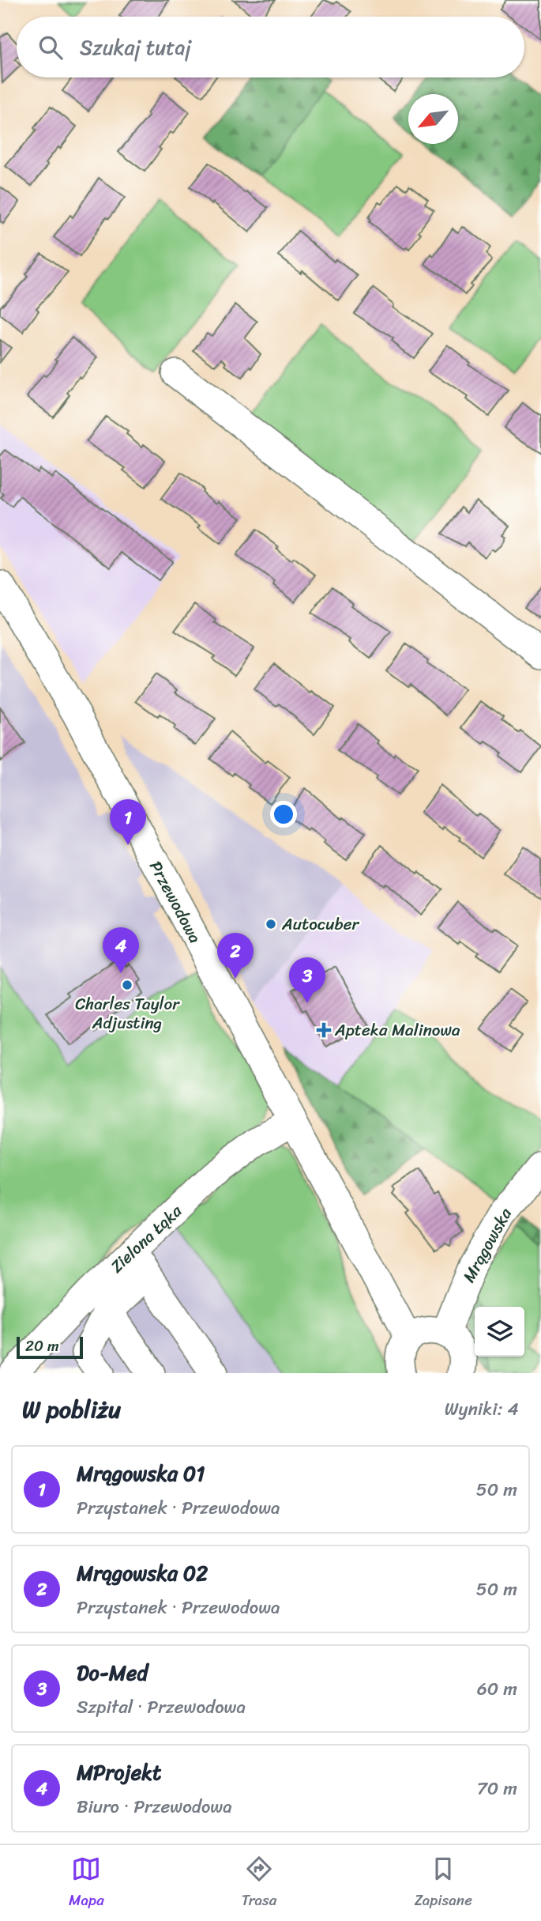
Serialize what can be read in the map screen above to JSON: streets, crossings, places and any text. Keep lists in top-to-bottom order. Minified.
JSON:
{"streets":{"street":["Przewodowa","Zielona Łąka","Mrągowska"]},"crossings":[["Przewodowa","Zielona Łąka"]],"places":{"other":["Autocuber","Charles Taylor Adjusting"],"health":["Apteka Malinowa"]},"scale_bar":"20 m","north":"bottom left","page":{"search":"Szukaj tutaj","pins":["1","4","2","3"],"scale":"20 m","heading":["W pobliżu","Wyniki: 4"],"list":[{"mark":"1","name":"Mrągowska 01","note":"Przystanek · Przewodowa","value":"50 m"},{"mark":"2","name":"Mrągowska 02","note":"Przystanek · Przewodowa","value":"50 m"},{"mark":"3","name":"Do-Med","note":"Szpital · Przewodowa","value":"60 m"},{"mark":"4","name":"MProjekt","note":"Biuro · Przewodowa","value":"70 m"}],"nav":["Mapa","Trasa","Zapisane"]}}
